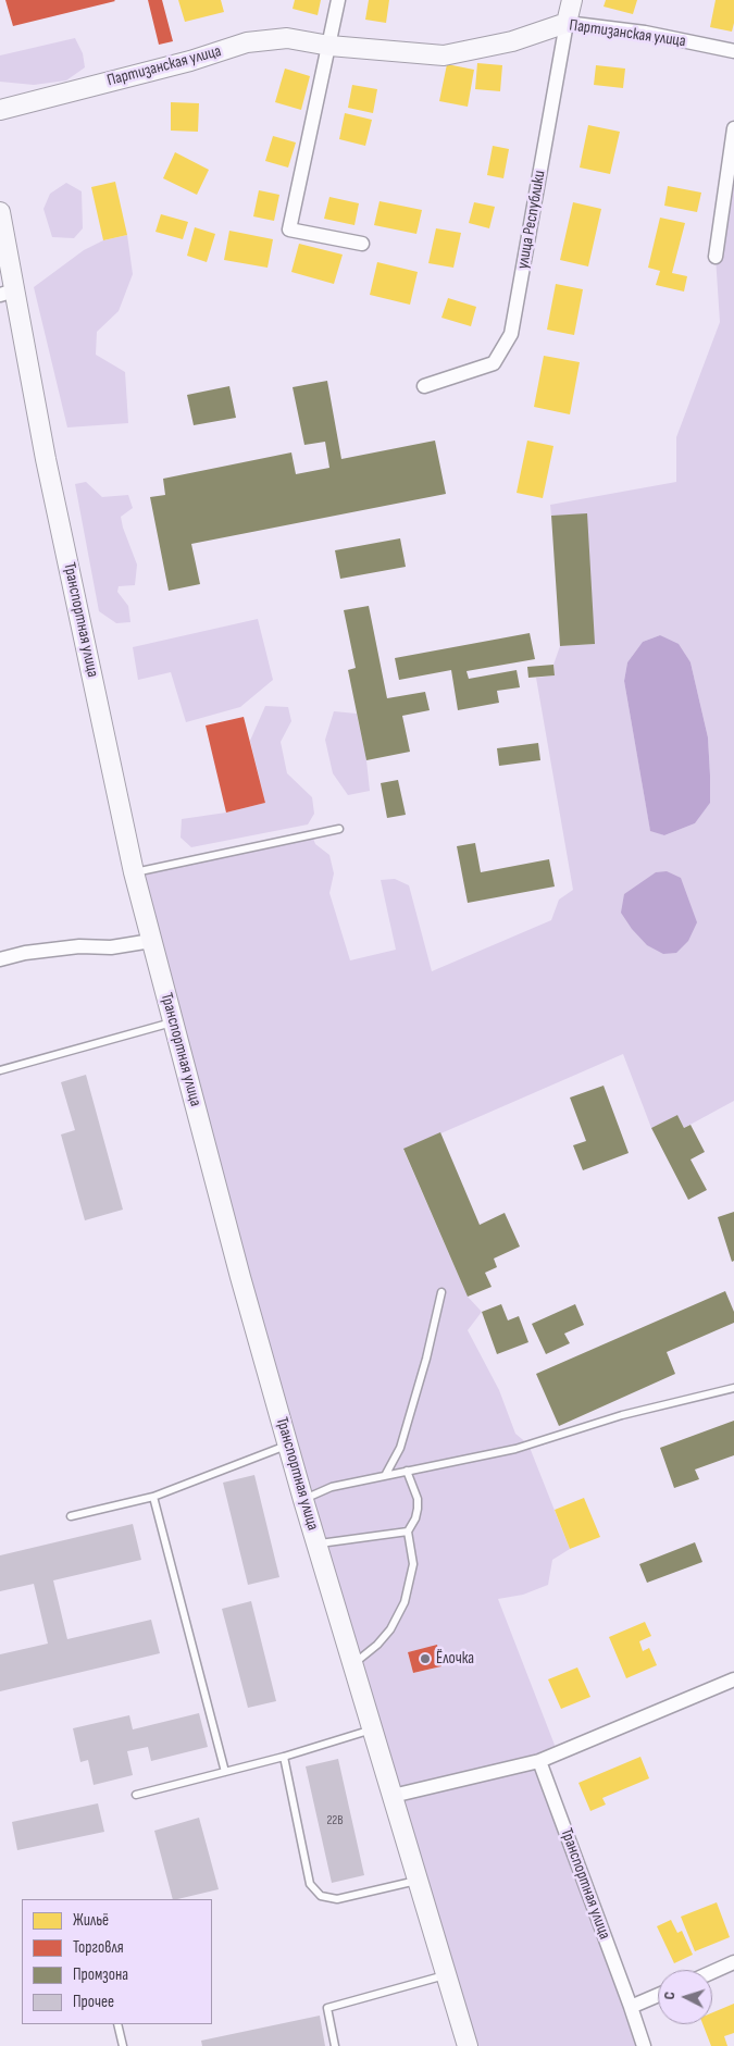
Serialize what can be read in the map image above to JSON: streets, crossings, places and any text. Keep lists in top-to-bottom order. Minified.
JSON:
{"streets":{"main road":["Партизанская улица","улица Республики","Транспортная улица"]},"crossings":[["Партизанская улица","улица Республики"]],"places":["Ёлочка"],"house_numbers":["22В"],"legend":["Жильё","Торговля","Промзона","Прочее"],"north":"left"}
